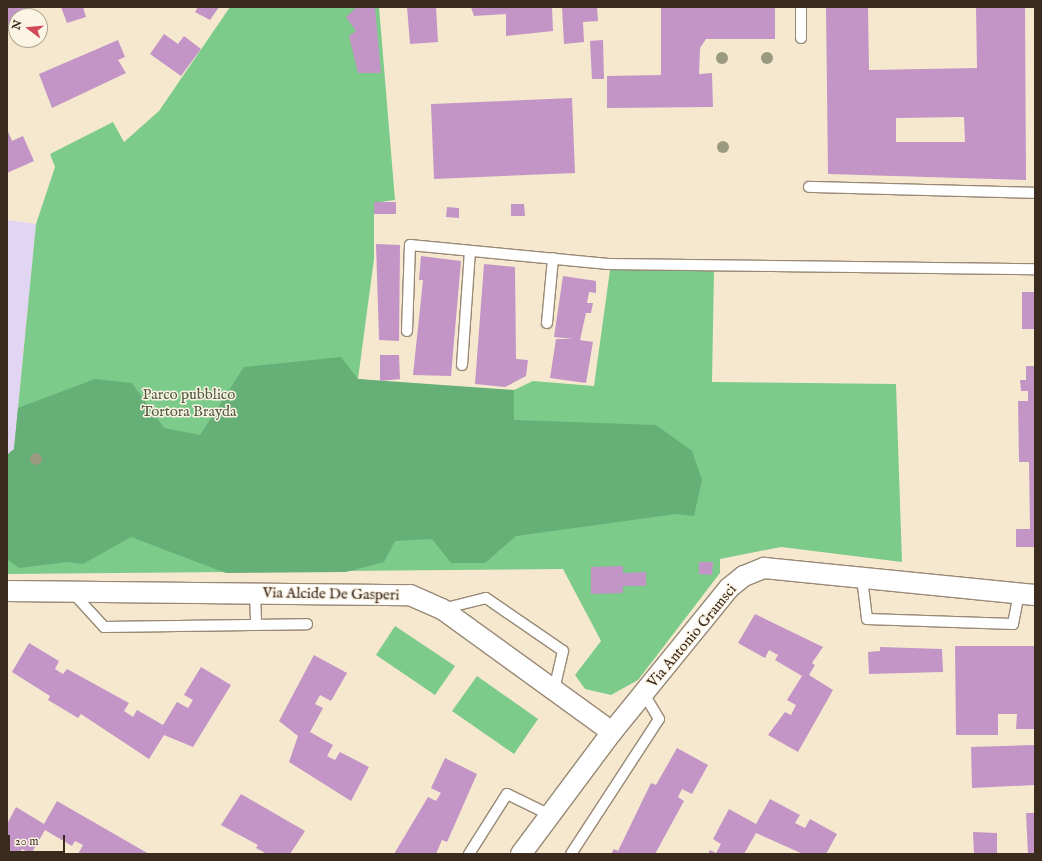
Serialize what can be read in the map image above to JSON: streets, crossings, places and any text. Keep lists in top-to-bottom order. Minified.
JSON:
{"streets":{"street":["Via Alcide De Gasperi","Via Antonio Gramsci"]},"crossings":[["Via Alcide De Gasperi","Via Antonio Gramsci"]],"parks":["Parco pubblico Tortora Brayda"],"scale_bar":"20 m","north":"left"}
